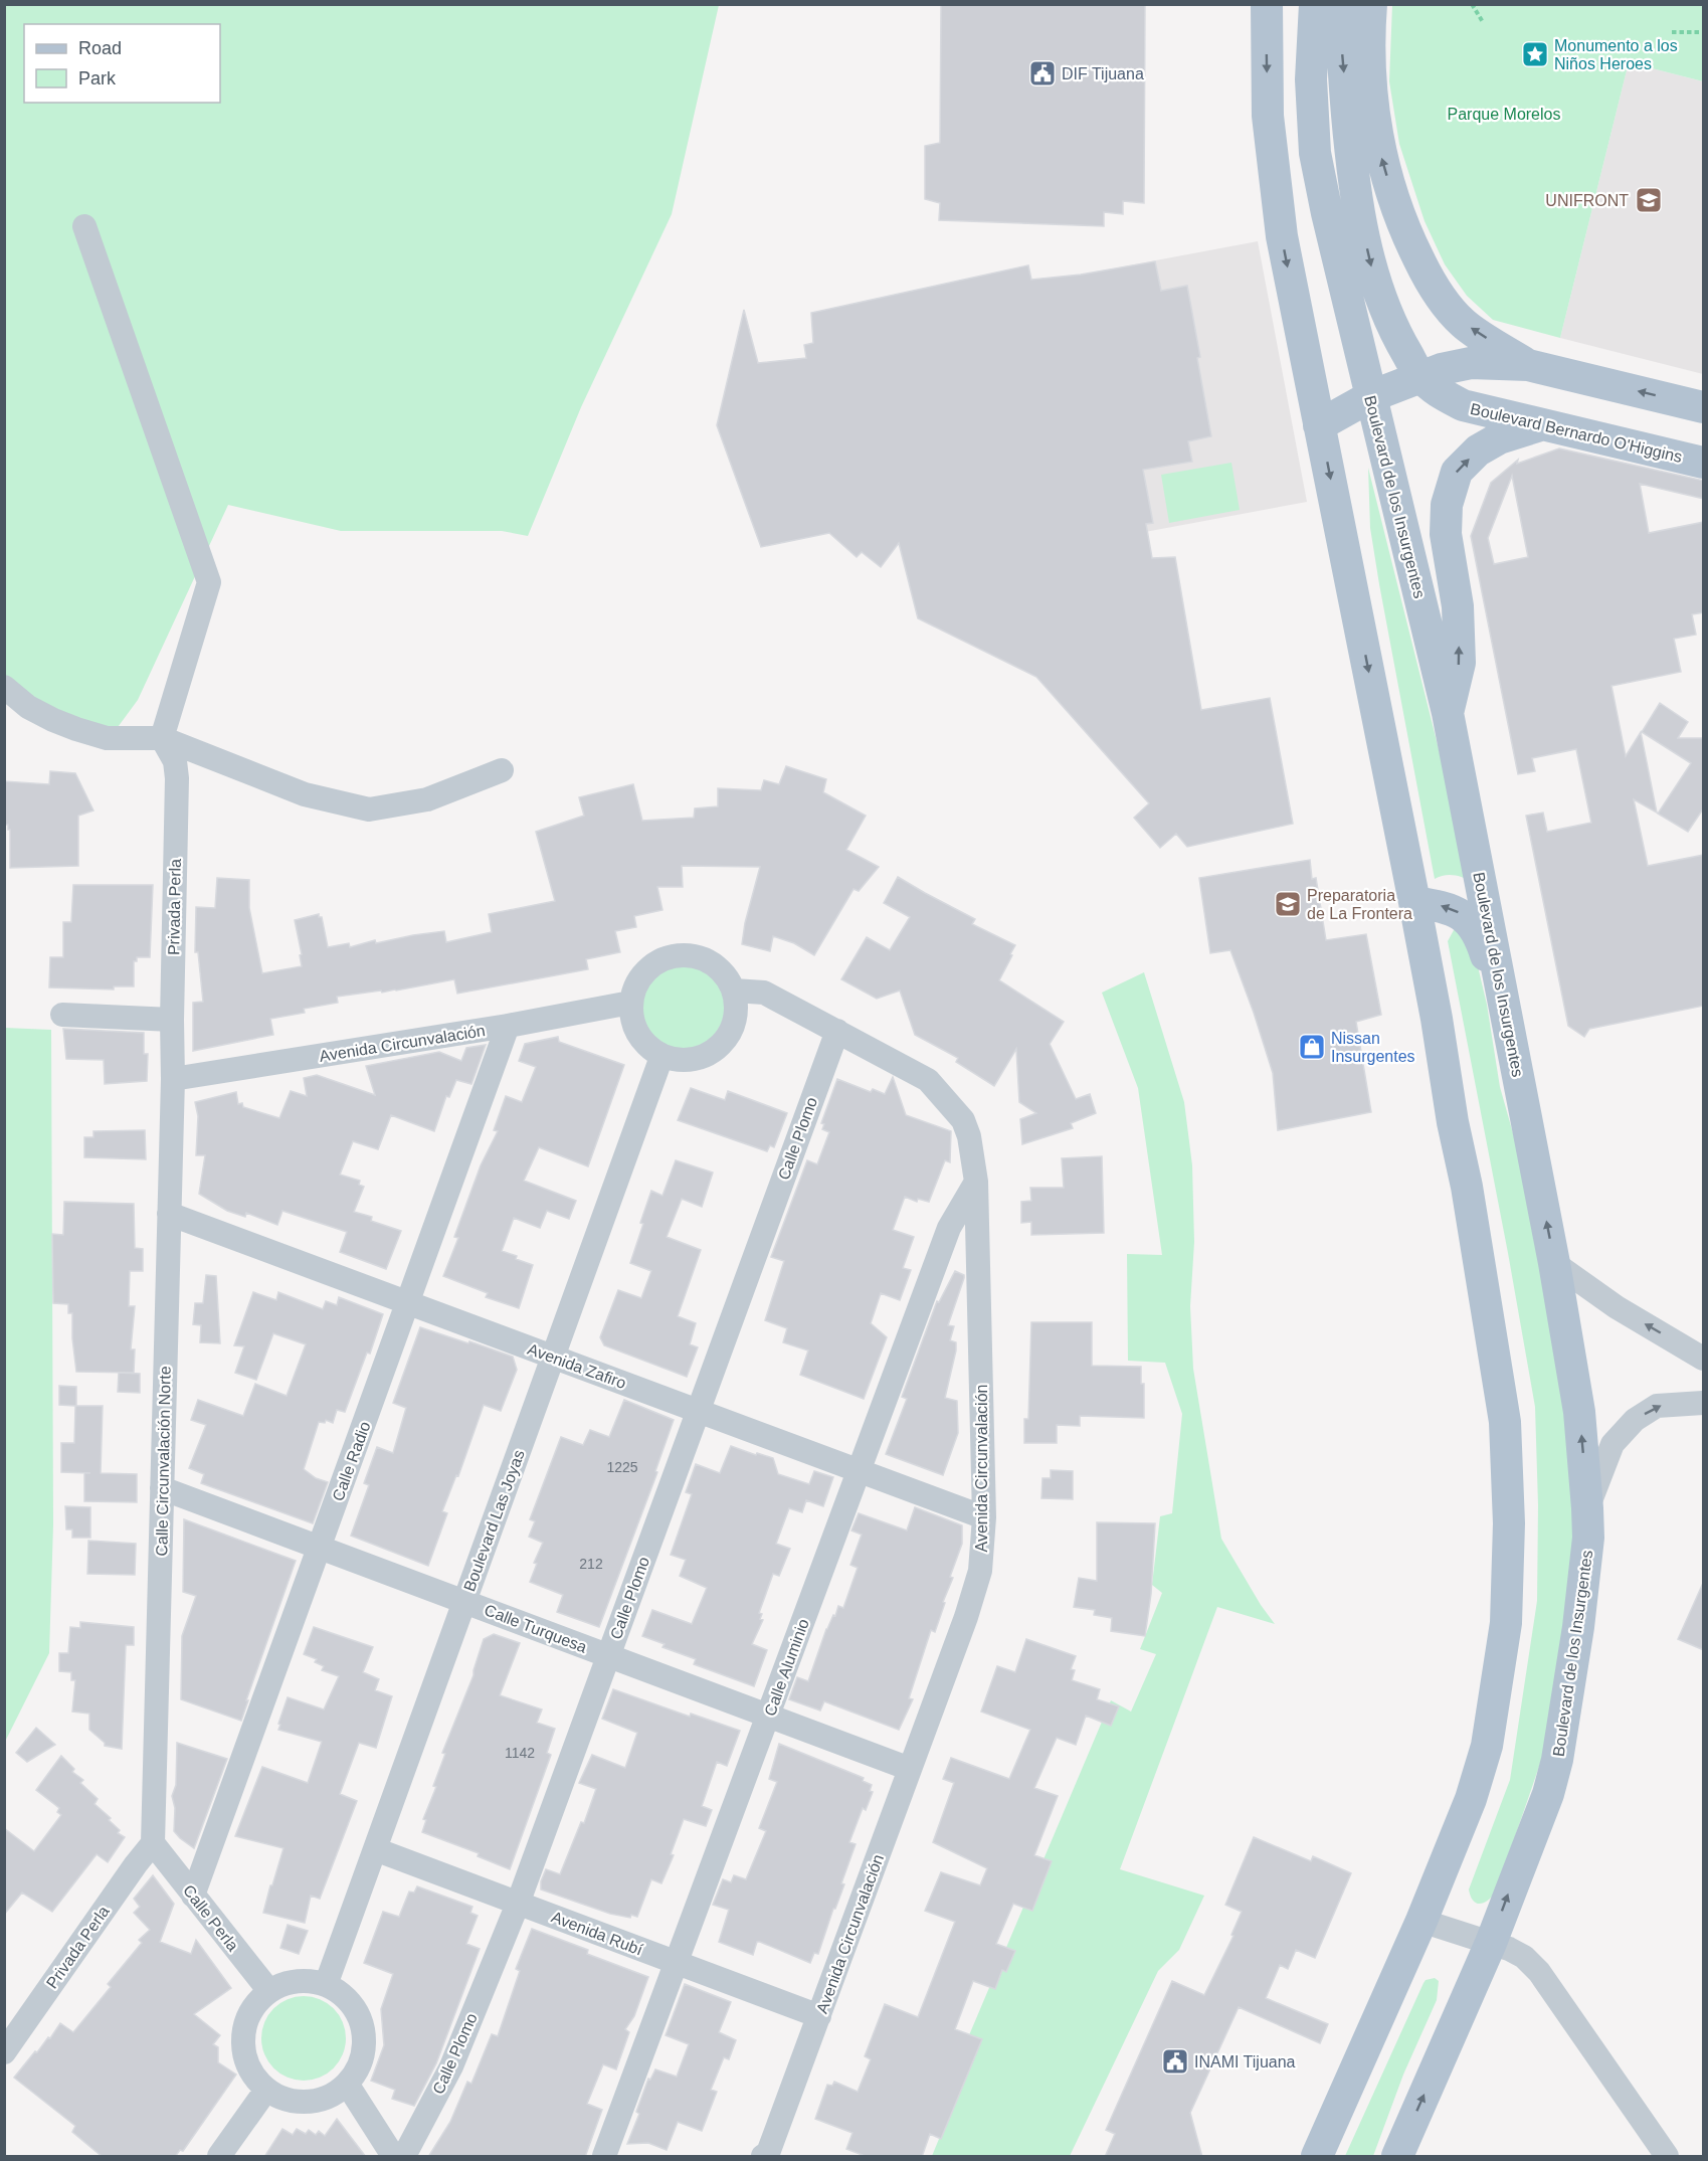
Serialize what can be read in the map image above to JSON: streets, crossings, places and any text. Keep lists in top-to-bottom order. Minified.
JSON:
{"streets":{"main road":["Boulevard Bernardo O'Higgins","Boulevard de los Insurgentes"],"street":["Privada Perla","Avenida Circunvalación","Calle Plomo","Avenida Zafiro","Calle Circunvalación Norte","Calle Radio","Boulevard Las Joyas","Calle Turquesa","Calle Aluminio","Calle Perla","Avenida Rubí"]},"crossings":[["Privada Perla","Avenida Circunvalación"],["Privada Perla","Calle Circunvalación Norte"],["Privada Perla","Calle Perla"],["Avenida Circunvalación","Calle Plomo"],["Avenida Circunvalación","Avenida Zafiro"],["Avenida Circunvalación","Calle Circunvalación Norte"],["Avenida Circunvalación","Calle Radio"],["Avenida Circunvalación","Boulevard Las Joyas"],["Avenida Circunvalación","Calle Turquesa"],["Avenida Circunvalación","Calle Aluminio"],["Avenida Circunvalación","Avenida Rubí"],["Calle Plomo","Avenida Zafiro"],["Calle Plomo","Calle Turquesa"],["Calle Plomo","Avenida Rubí"],["Avenida Zafiro","Calle Circunvalación Norte"],["Avenida Zafiro","Calle Radio"],["Avenida Zafiro","Boulevard Las Joyas"],["Avenida Zafiro","Calle Aluminio"],["Calle Circunvalación Norte","Calle Turquesa"],["Calle Circunvalación Norte","Calle Perla"],["Calle Radio","Calle Turquesa"],["Calle Radio","Calle Perla"],["Boulevard Las Joyas","Calle Turquesa"],["Boulevard Las Joyas","Calle Perla"],["Boulevard Las Joyas","Avenida Rubí"],["Calle Turquesa","Calle Aluminio"],["Calle Aluminio","Avenida Rubí"]],"parks":["Parque Morelos"],"places":{"place":["Monumento a los Niños Heroes"],"public building":["DIF Tijuana","INAMI Tijuana"],"school or university":["UNIFRONT","Preparatoria de La Frontera"],"shop":["Nissan Insurgentes"]},"house_numbers":["1225","212","1142"],"legend":["Road","Park"]}
